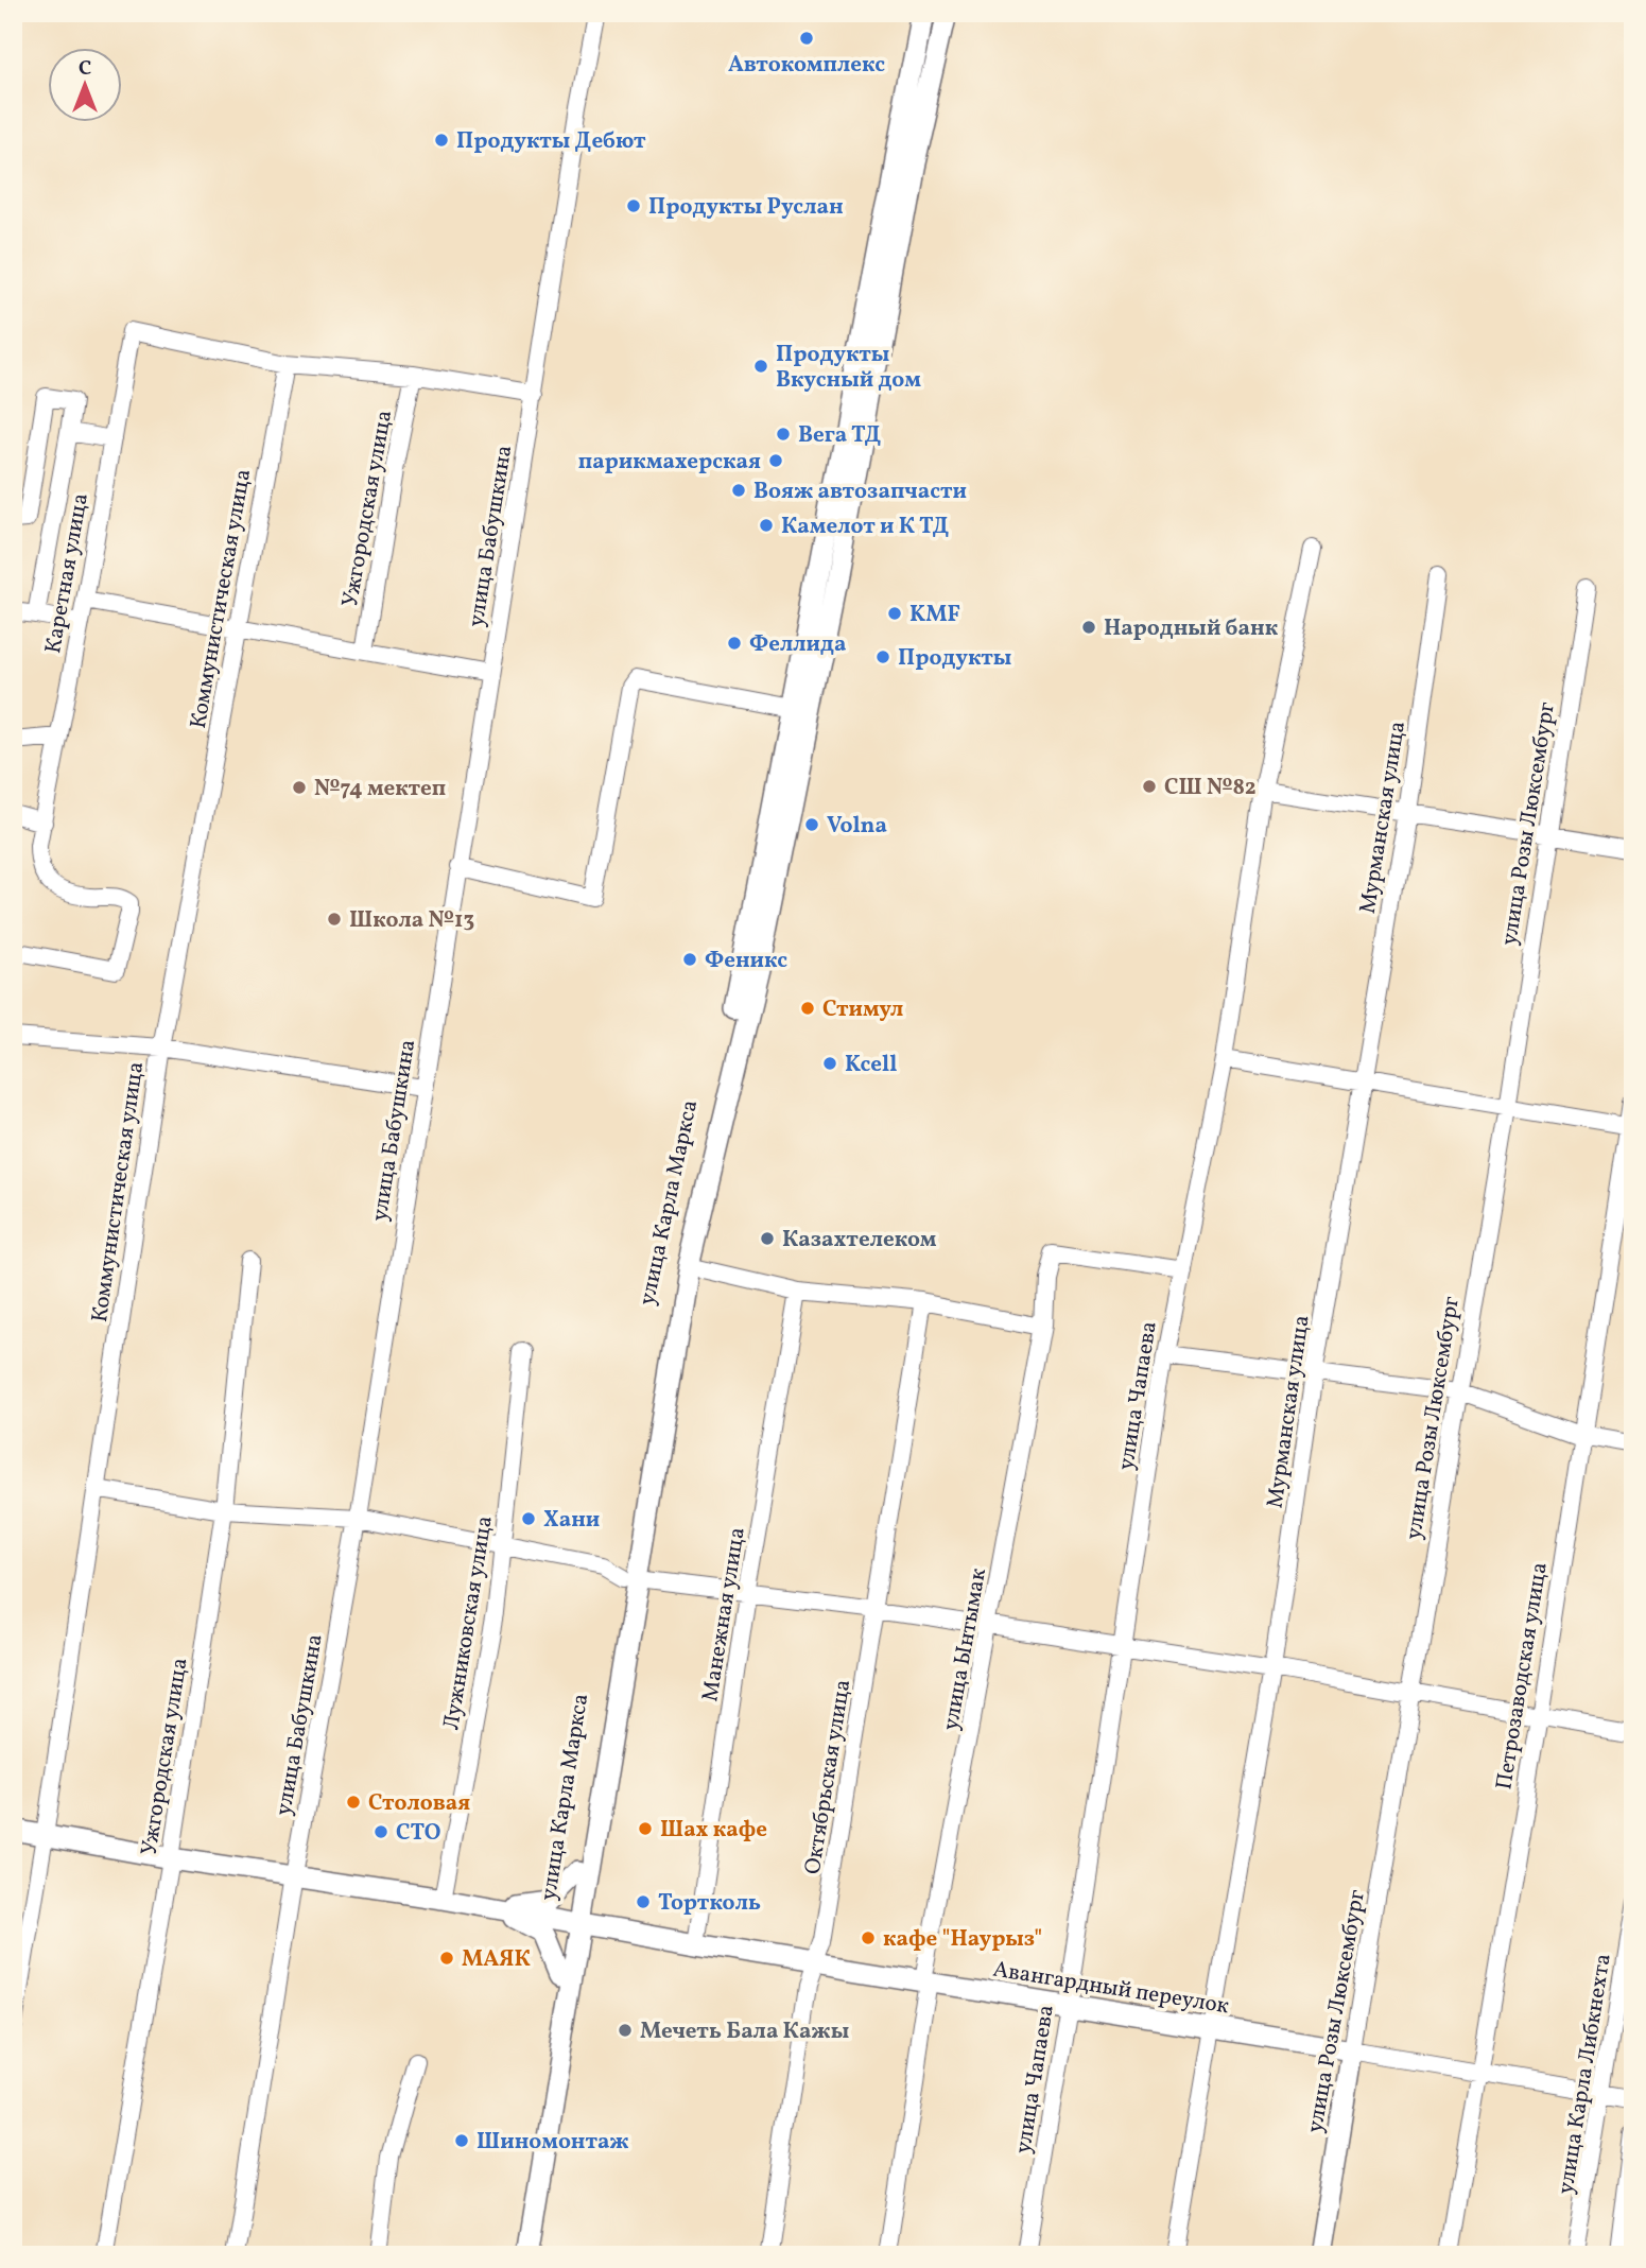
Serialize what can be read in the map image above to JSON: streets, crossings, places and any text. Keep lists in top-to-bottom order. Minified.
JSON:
{"streets":{"main road":["улица Розы Люксембург","улица Карла Маркса","Авангардный переулок"],"street":["Ужгородская улица","улица Бабушкина","Каретная улица","Коммунистическая улица","Мурманская улица","улица Чапаева","Манежная улица","Лужниковская улица","улица Ынтымак","Петрозаводская улица","Октябрьская улица","улица Карла Либкнехта"]},"crossings":[["Каретная улица","Коммунистическая улица"],["Мурманская улица","Авангардный переулок"],["улица Розы Люксембург","Авангардный переулок"],["улица Карла Маркса","Авангардный переулок"],["улица Чапаева","улица Ынтымак"],["улица Чапаева","Авангардный переулок"],["Манежная улица","Авангардный переулок"],["улица Ынтымак","Авангардный переулок"],["Петрозаводская улица","Авангардный переулок"],["Октябрьская улица","Авангардный переулок"],["Авангардный переулок","улица Карла Либкнехта"]],"places":["Автокомплекс","Продукты Дебют","Продукты Руслан","Продукты Вкусный дом","Вега ТД","парикмахерская","Вояж автозапчасти","Камелот и К ТД","KMF","Народный банк","Феллида","Продукты","СШ №82","№74 мектеп","Volna","Школа №13","Феникс","Стимул","Kcell","Казахтелеком","Хани","Столовая","Шах кафе","СТО","Тортколь","кафе \"Наурыз\"","МАЯК","Мечеть Бала Кажы","Шиномонтаж"],"north":"top"}
